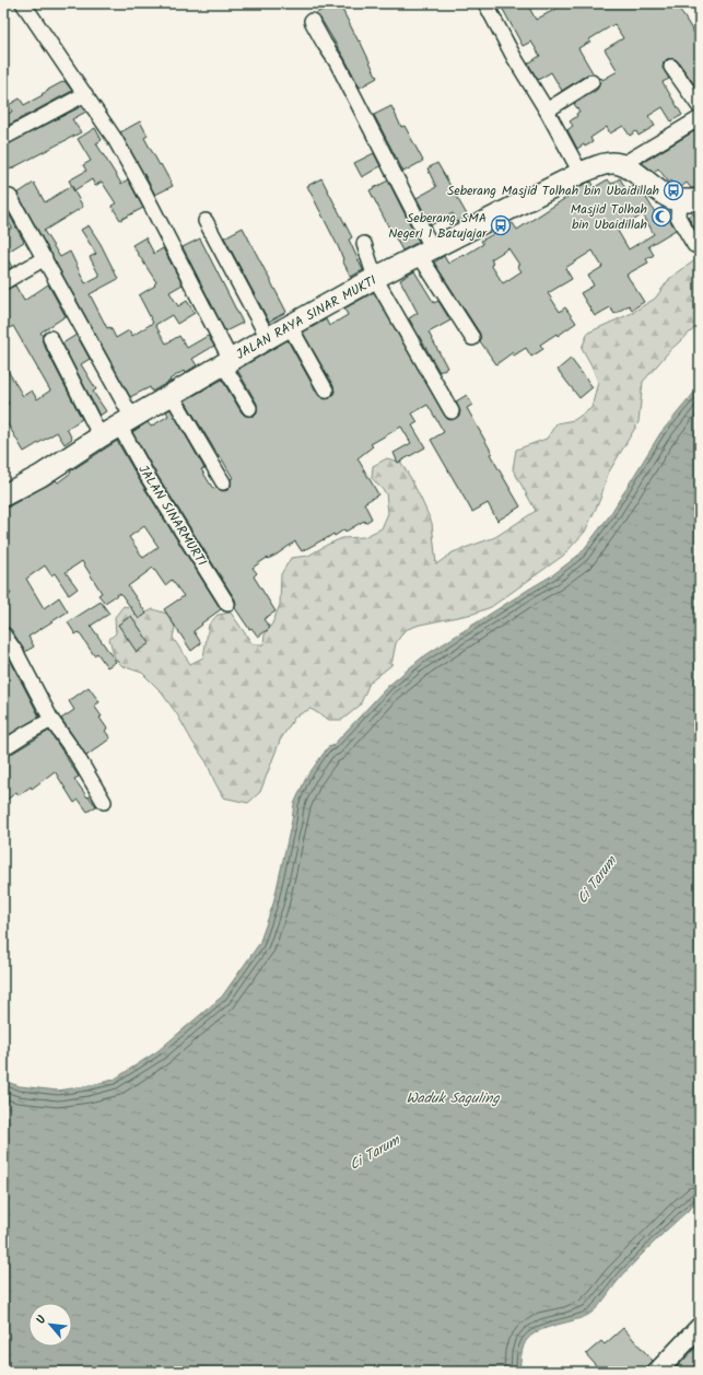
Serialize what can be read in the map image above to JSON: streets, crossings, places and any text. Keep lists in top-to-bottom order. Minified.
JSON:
{"streets":{"highway":["JALAN RAYA SINAR MUKTI"],"street":["JALAN SINARMURTI"]},"crossings":[["JALAN RAYA SINAR MUKTI","JALAN SINARMURTI"]],"water":["Ci Tarum","Waduk Saguling"],"places":{"bus stop":["Seberang Masjid Tolhah bin Ubaidillah","Seberang SMA Negeri 1 Batujajar"],"mosque":["Masjid Tolhah bin Ubaidillah"]},"north":"top left"}
